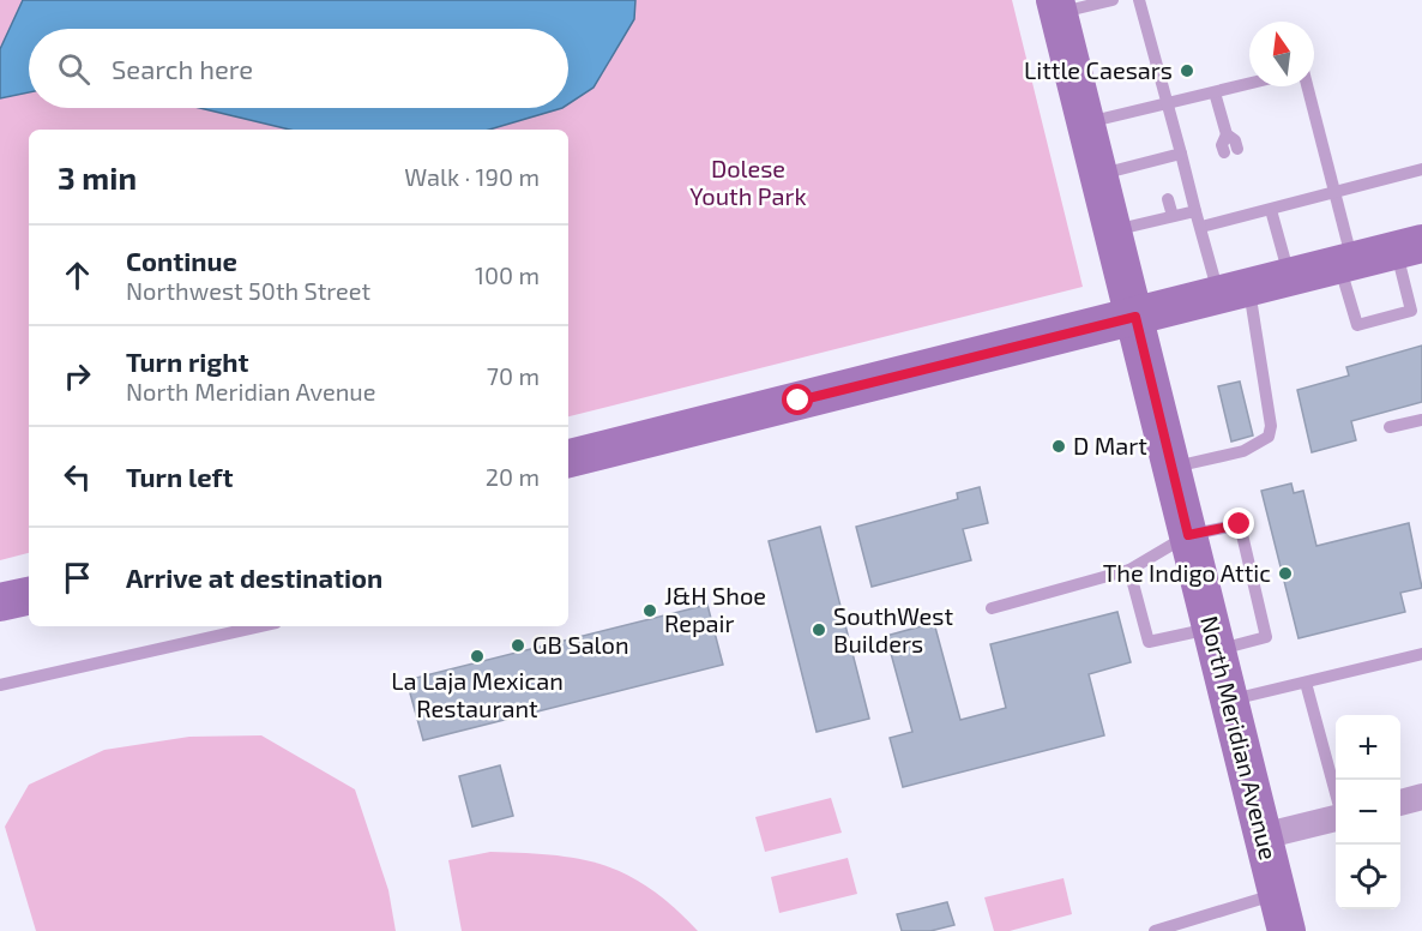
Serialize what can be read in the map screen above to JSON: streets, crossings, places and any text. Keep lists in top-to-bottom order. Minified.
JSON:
{"streets":{"main road":["North Meridian Avenue"]},"parks":["Dolese Youth Park"],"places":["Little Caesars","D Mart","The Indigo Attic","J&H Shoe Repair","SouthWest Builders","GB Salon","La Laja Mexican Restaurant"],"north":"top","page":{"search":"Search here","heading":["3 min","Walk · 190 m"],"list":[["Continue","Northwest 50th Street","100 m"],["Turn right","North Meridian Avenue","70 m"],["Turn left","20 m"],"Arrive at destination"],"map_buttons":["+","−"]}}
